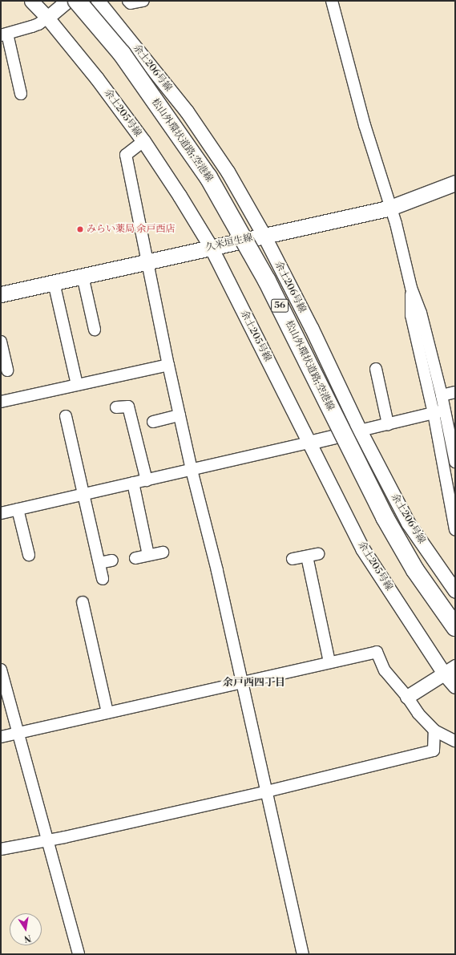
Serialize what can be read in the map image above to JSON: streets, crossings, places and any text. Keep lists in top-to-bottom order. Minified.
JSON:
{"streets":{"highway":["松山外環状道路;空港線","56"],"main road":["久米垣生線"],"street":["余土206号線","余土205号線"]},"crossings":[["余土206号線","久米垣生線"],["余土205号線","久米垣生線"]],"districts":["余戸西四丁目"],"places":["みらい薬局 余戸西店"],"north":"bottom"}
